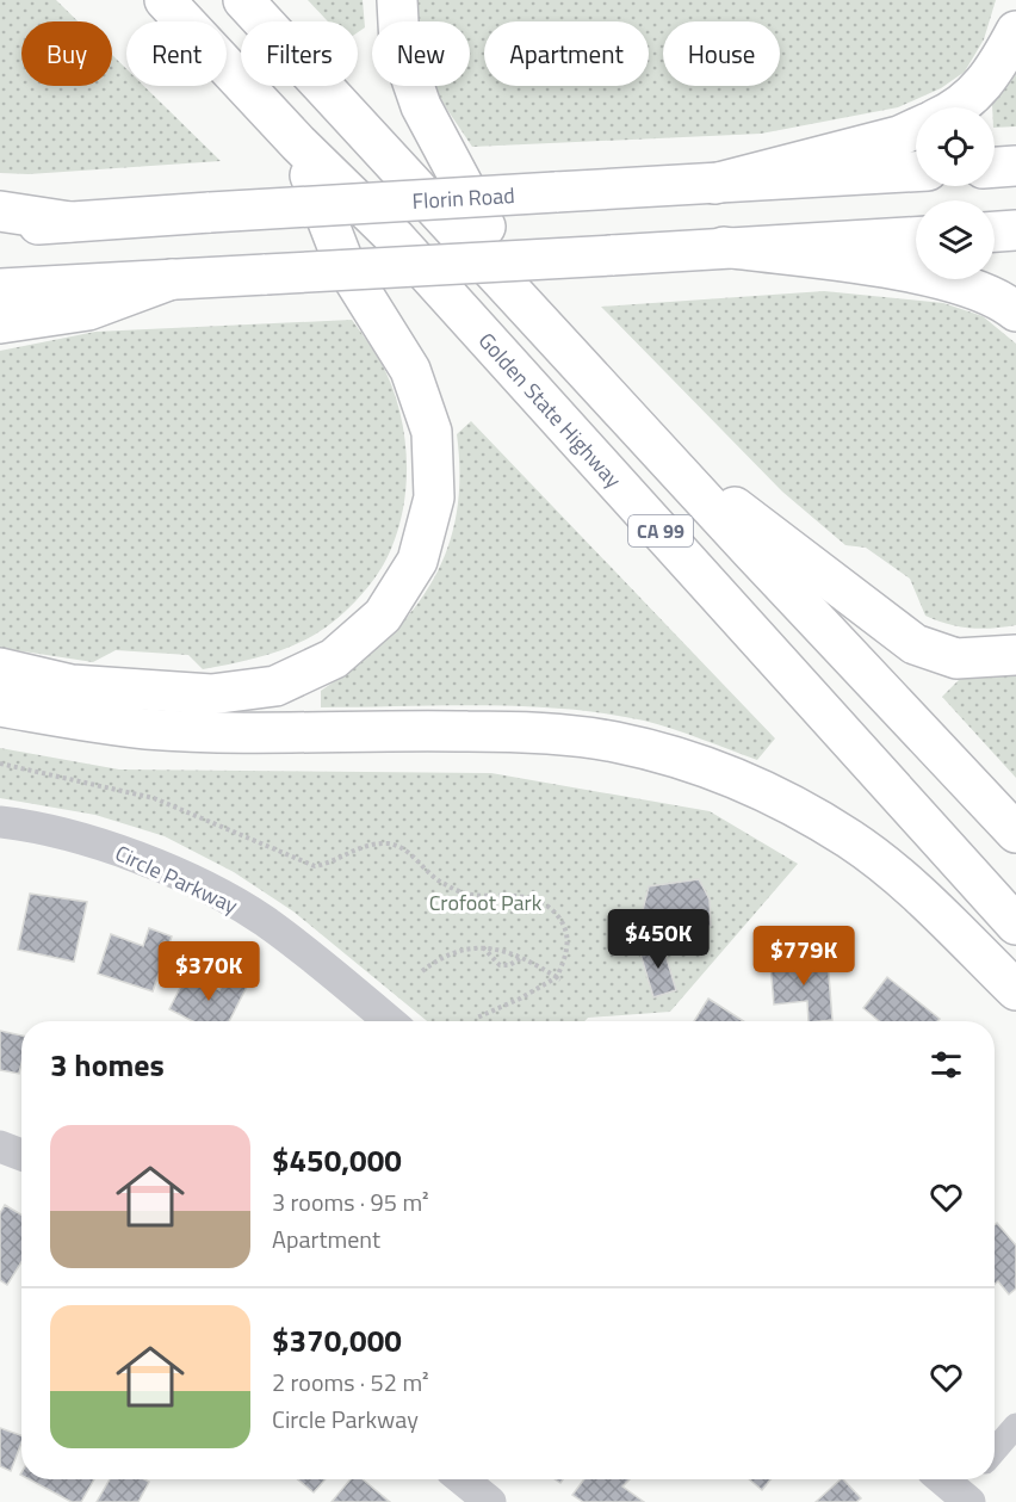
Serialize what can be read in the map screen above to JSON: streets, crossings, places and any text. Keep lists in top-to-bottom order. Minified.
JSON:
{"streets":{"main road":["Florin Road","Golden State Highway","CA 99"],"street":["Circle Parkway"]},"parks":["Crofoot Park"],"page":{"chip":["Buy","Rent","Filters","New","Apartment","House"],"price":["$450K","$779K","$370K"],"heading":"3 homes","list":[{"name":"$450,000","note":"3 rooms · 95 m² · Apartment"},{"name":"$370,000","note":"2 rooms · 52 m² · Circle Parkway"}]}}
